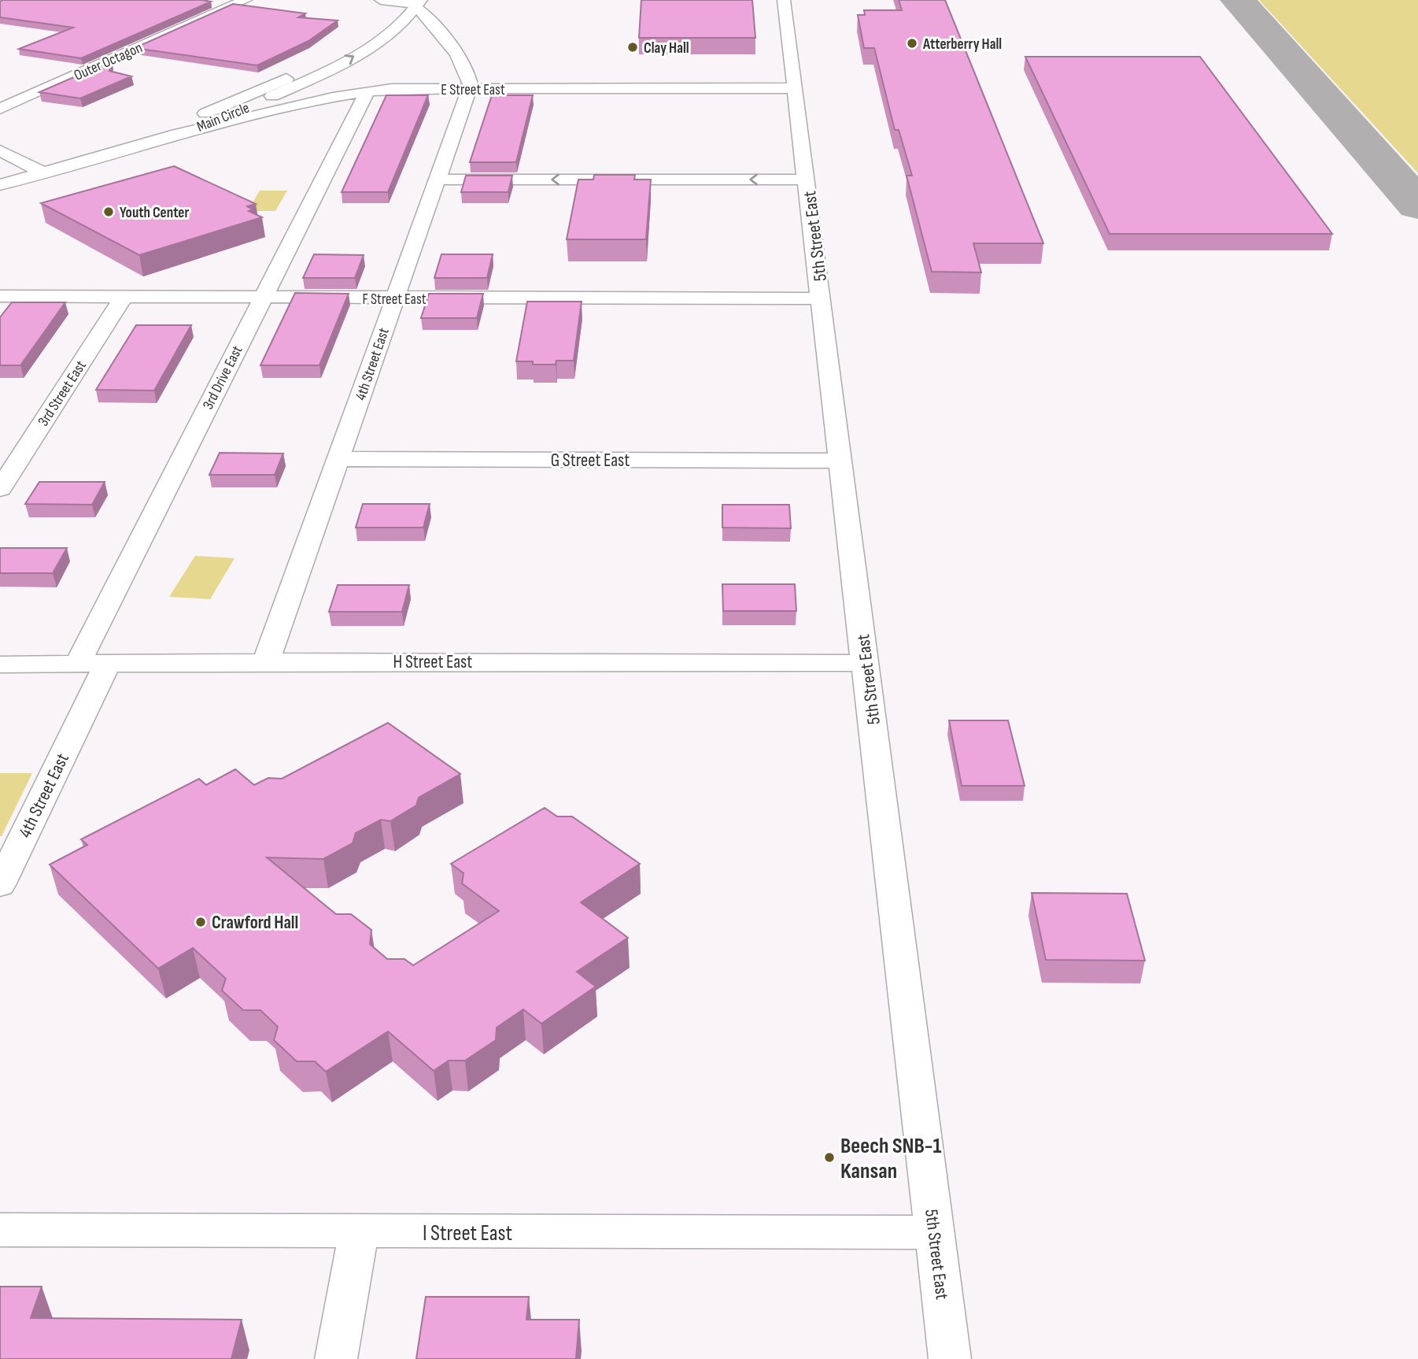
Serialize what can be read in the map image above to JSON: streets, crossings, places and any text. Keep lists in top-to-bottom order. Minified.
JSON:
{"streets":{"street":["Outer Octagon","E Street East","Main Circle","5th Street East","F Street East","4th Street East","3rd Drive East","3rd Street East","G Street East","H Street East","I Street East"]},"crossings":[["E Street East","Main Circle"],["E Street East","5th Street East"],["E Street East","4th Street East"],["E Street East","3rd Drive East"],["5th Street East","F Street East"],["5th Street East","G Street East"],["5th Street East","H Street East"],["5th Street East","I Street East"],["F Street East","4th Street East"],["F Street East","3rd Drive East"],["F Street East","3rd Street East"],["4th Street East","G Street East"],["4th Street East","H Street East"],["3rd Drive East","H Street East"]],"places":["Atterberry Hall","Clay Hall","Youth Center","Crawford Hall","Beech SNB-1 Kansan"]}
